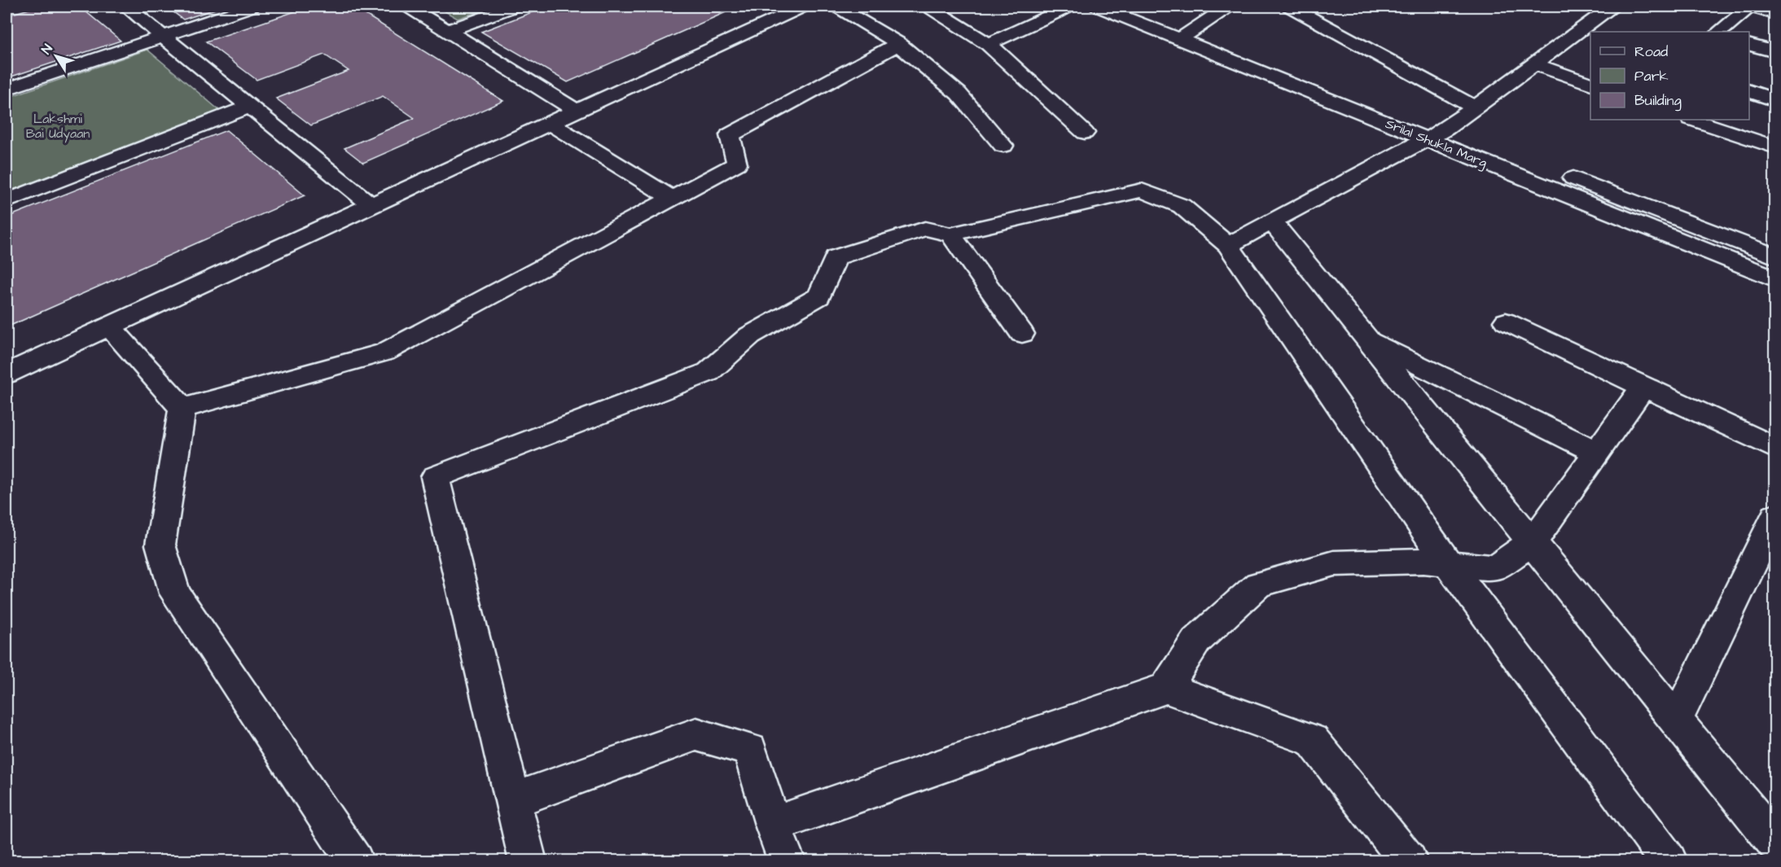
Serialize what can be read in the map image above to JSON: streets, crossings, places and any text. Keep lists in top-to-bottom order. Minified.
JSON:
{"streets":{"street":["Srilal Shukla Marg"]},"parks":["Lakshmi Bai Udyaan"],"legend":["Road","Park","Building"],"north":"top left"}
